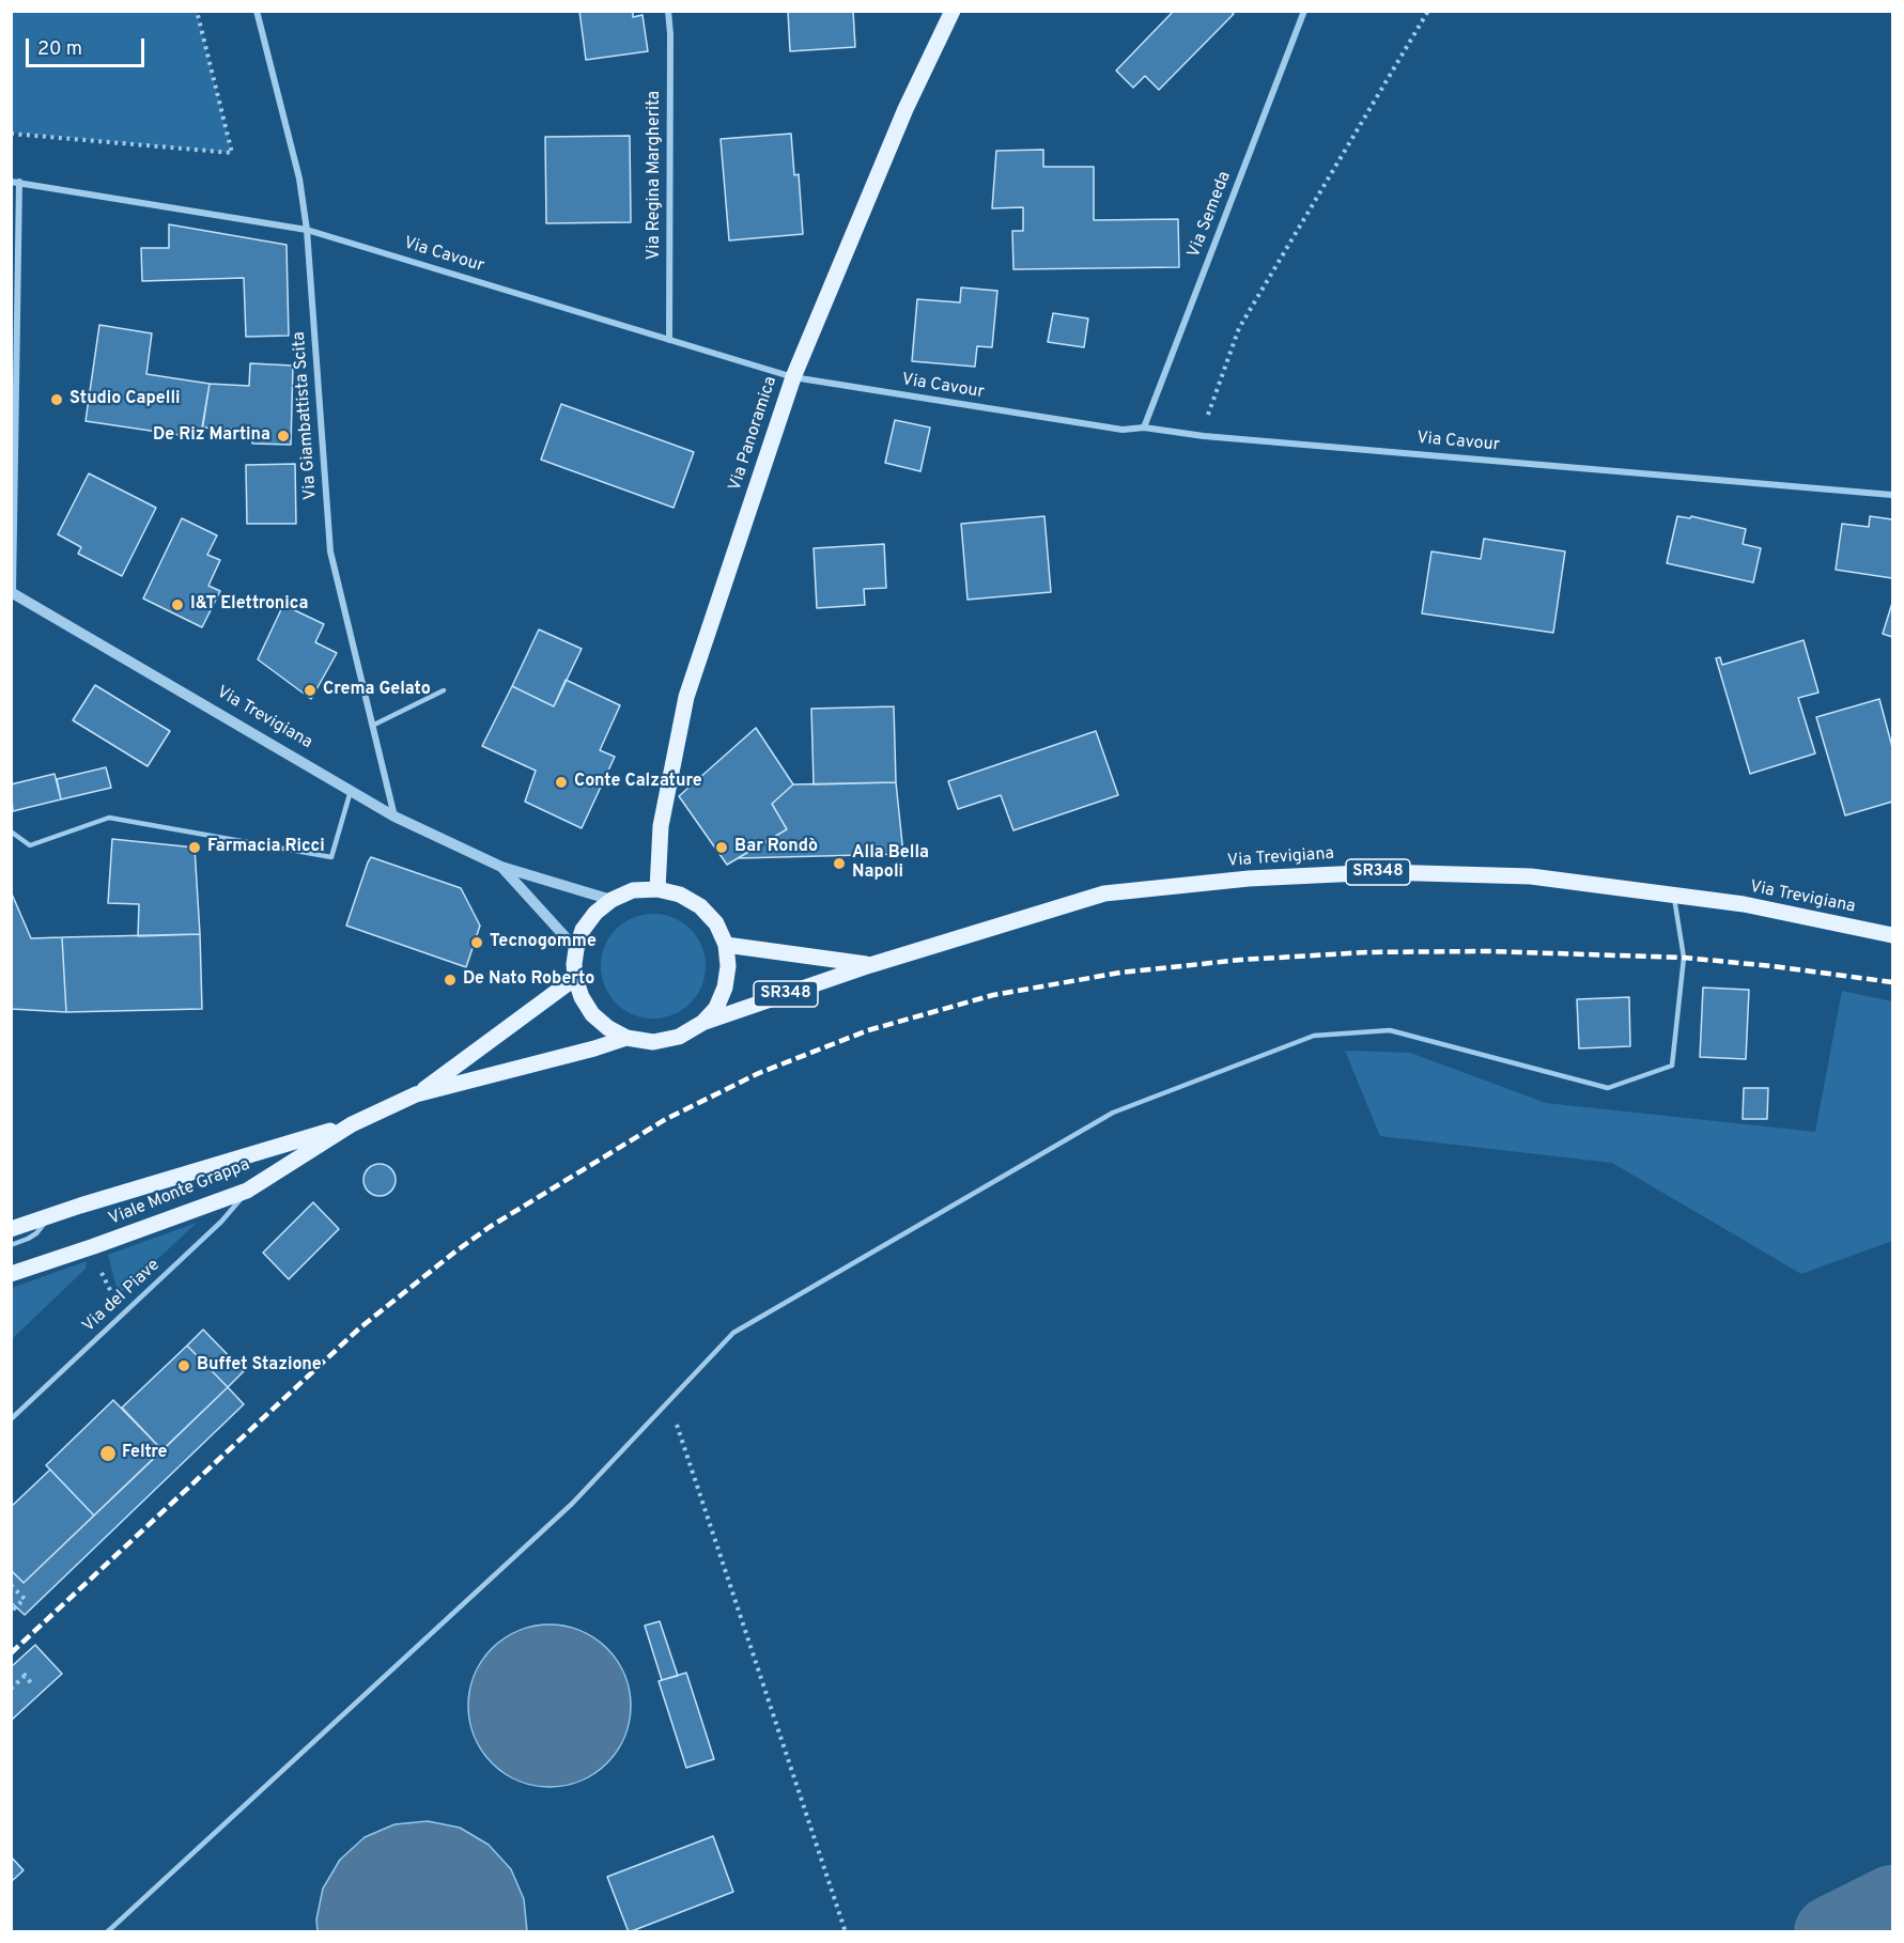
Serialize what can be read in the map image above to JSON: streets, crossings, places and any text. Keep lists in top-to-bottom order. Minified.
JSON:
{"streets":{"main road":["Via Panoramica","Via Trevigiana","SR348","Viale Monte Grappa"],"street":["Via Regina Margherita","Via Semeda","Via Cavour","Via Giambattista Scita"],"lane":["Via del Piave"]},"crossings":[["Via Regina Margherita","Via Cavour"],["Via Semeda","Via Cavour"],["Via Cavour","Via Giambattista Scita"],["Via Cavour","Via Panoramica"],["Via Giambattista Scita","Via Trevigiana"],["Via Panoramica","Via Trevigiana"],["Via Panoramica","Viale Monte Grappa"],["Via Trevigiana","Viale Monte Grappa"],["Viale Monte Grappa","Via del Piave"]],"places":["Studio Capelli","De Riz Martina","I&T Elettronica","Crema Gelato","Conte Calzature","Farmacia Ricci","Bar Rondò","Alla Bella Napoli","Tecnogomme","De Nato Roberto","Buffet Stazione","Feltre"],"scale_bar":"20 m"}
